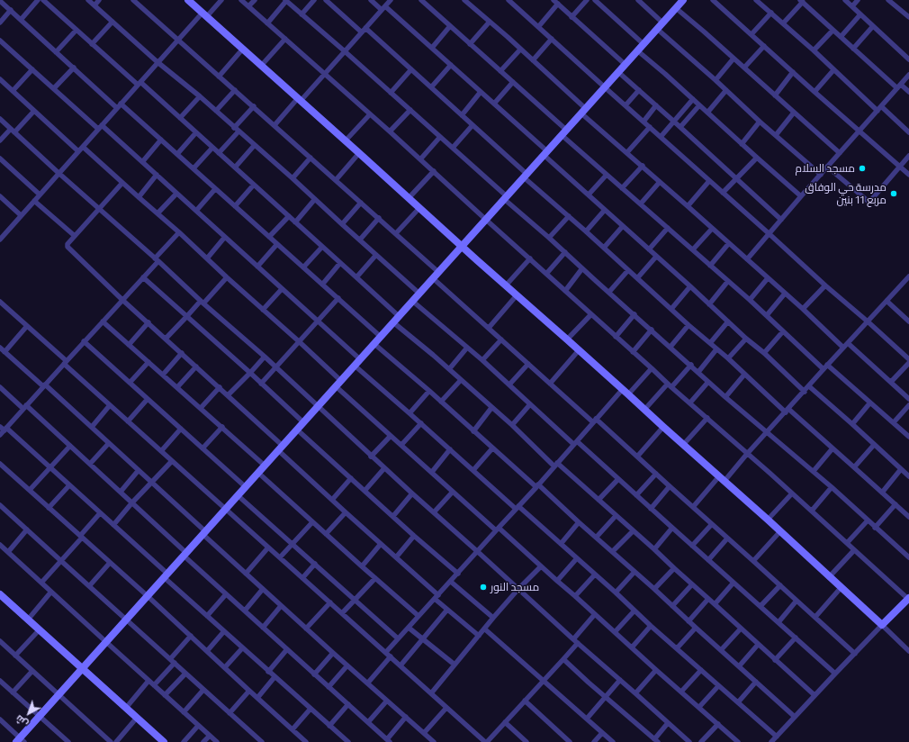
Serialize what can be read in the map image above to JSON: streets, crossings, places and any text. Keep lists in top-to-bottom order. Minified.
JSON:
{"places":["مسجد السلام","مدرسة حي الوفاق مربع 11 بنين","مسجد النور"],"north":"bottom left"}
